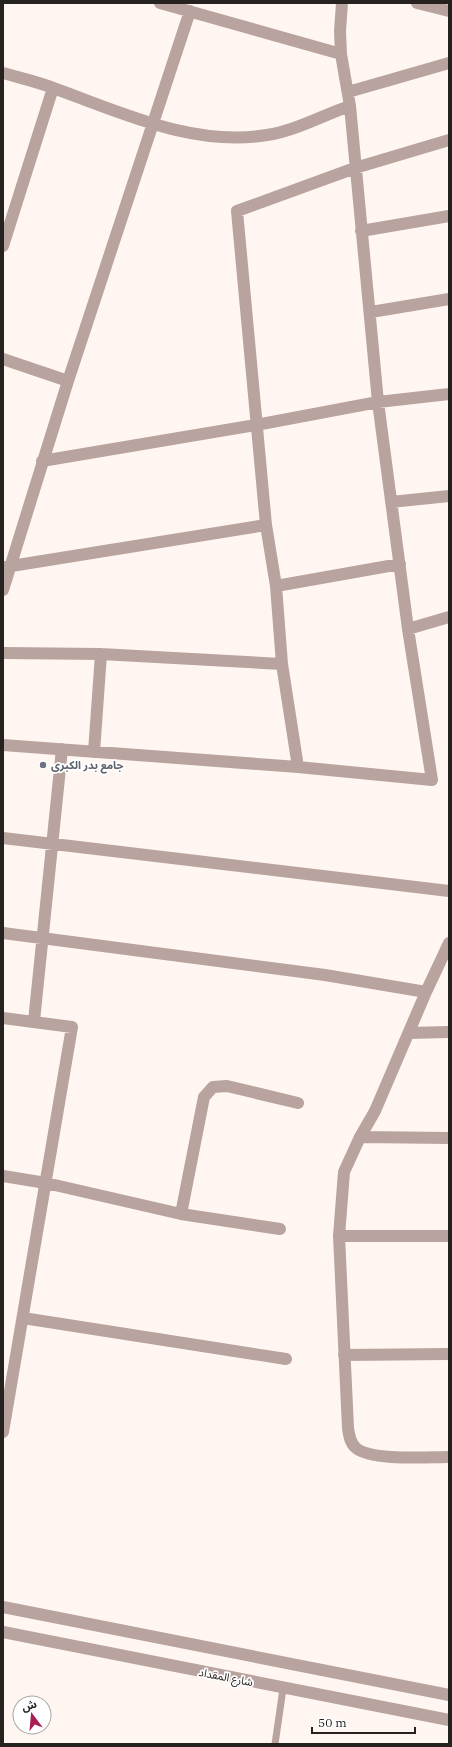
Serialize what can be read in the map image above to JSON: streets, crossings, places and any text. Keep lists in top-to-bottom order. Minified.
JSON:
{"streets":{"street":["شارع المقداد"]},"places":["جامع بدر الكبرى"],"scale_bar":"50 m","north":"top"}
